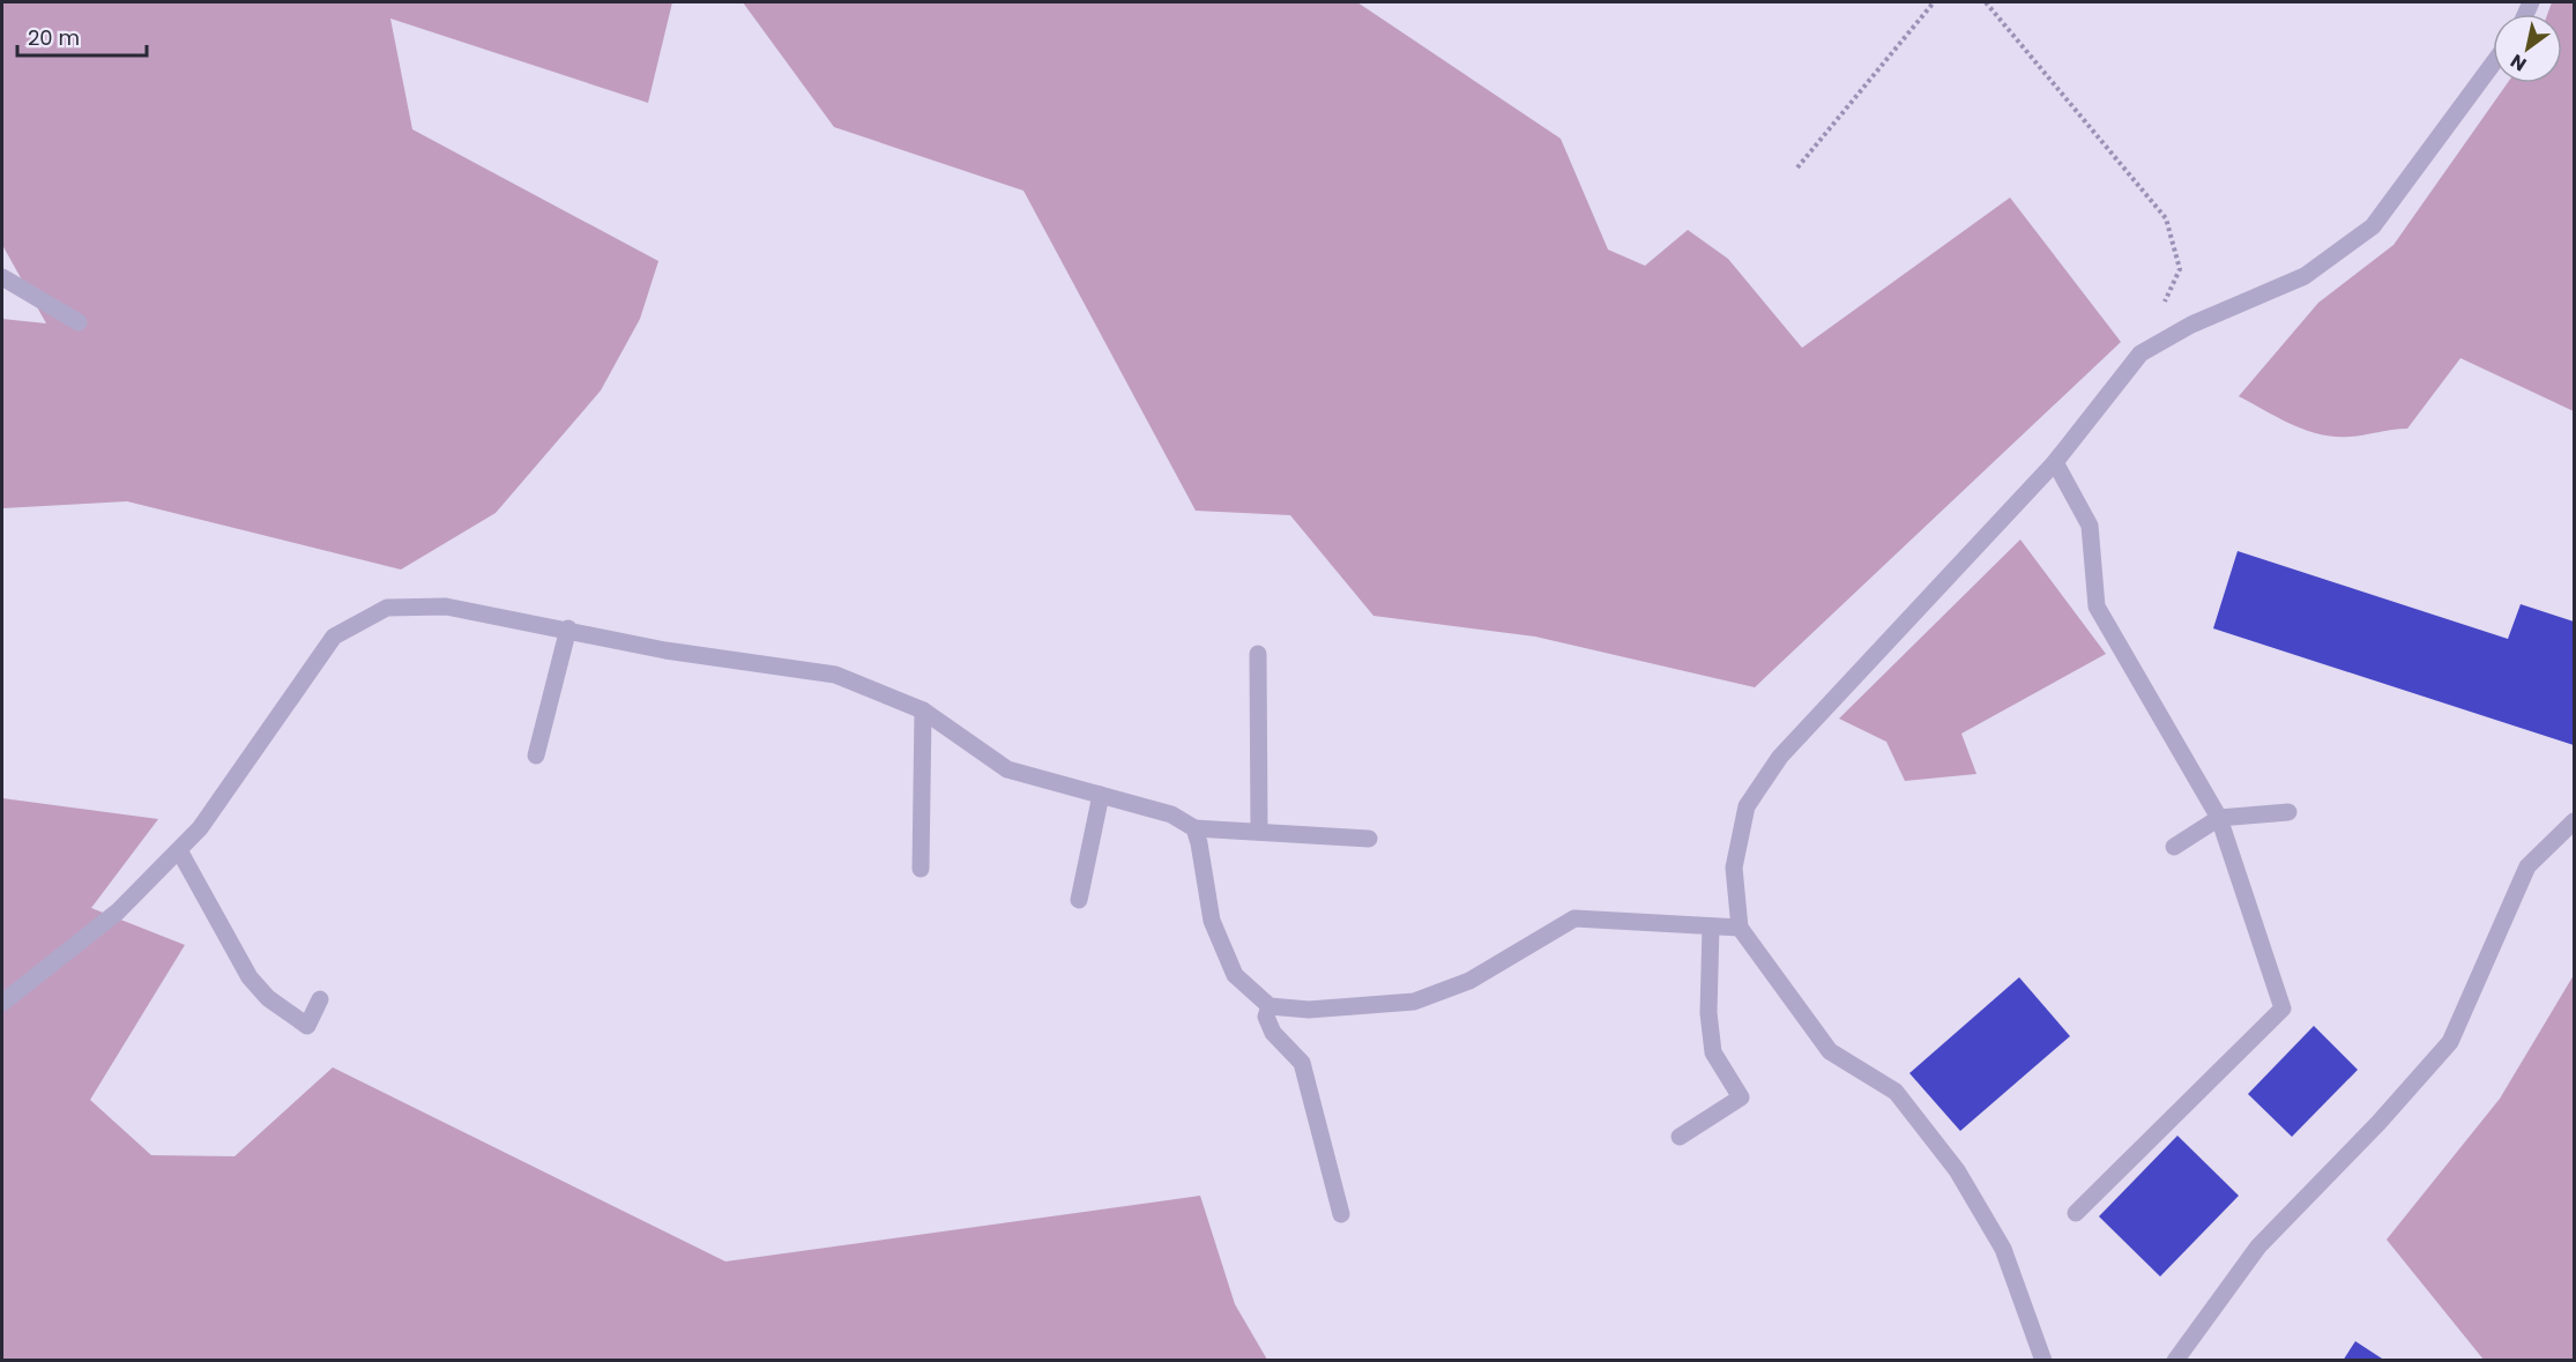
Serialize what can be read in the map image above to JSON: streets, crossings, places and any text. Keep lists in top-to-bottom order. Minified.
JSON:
{"scale_bar":"20 m","north":"bottom left"}
